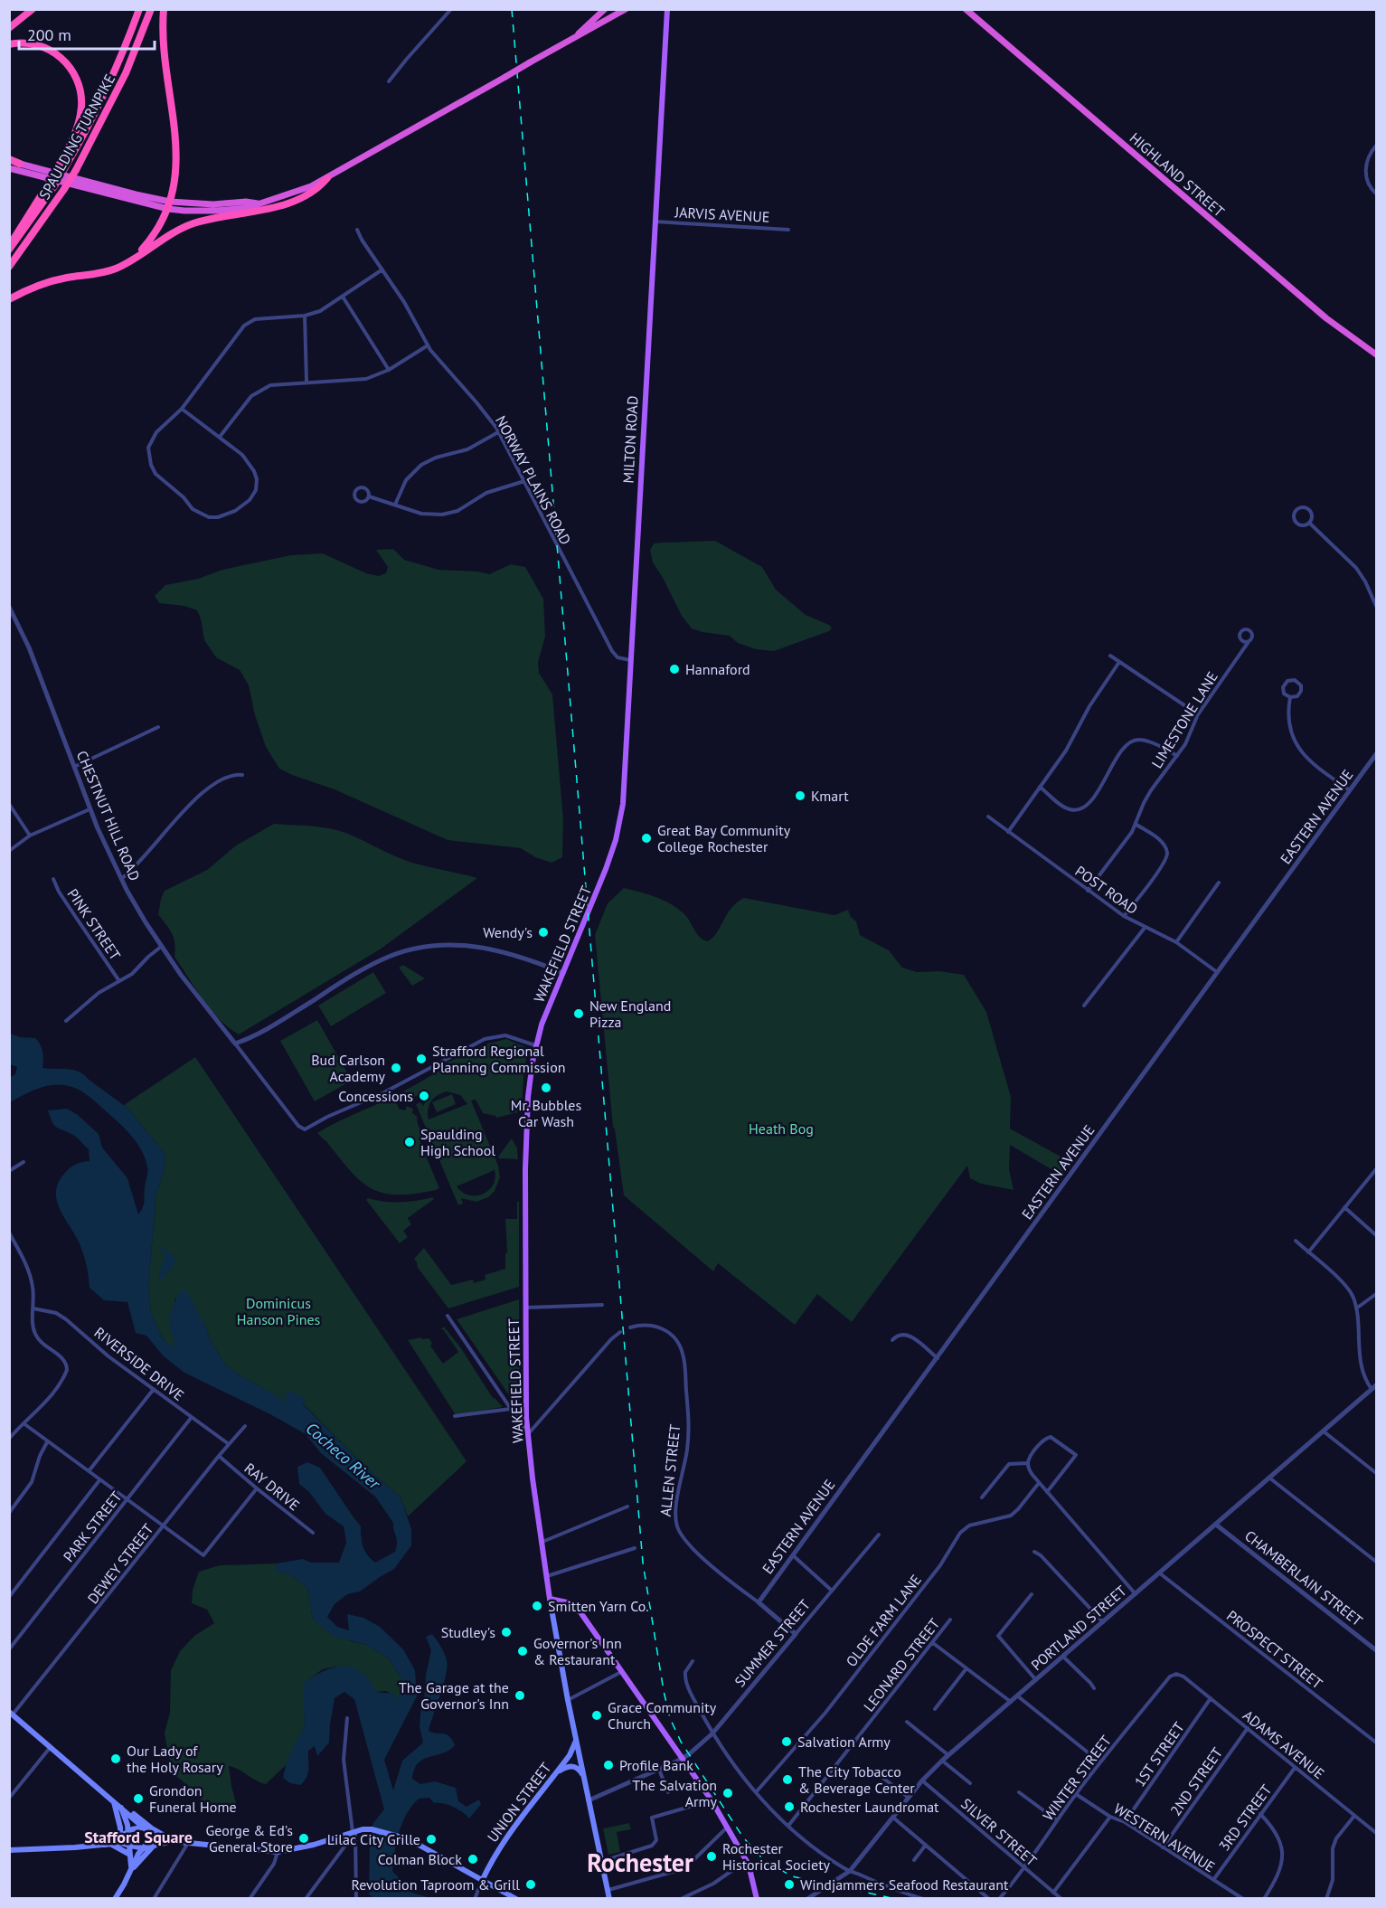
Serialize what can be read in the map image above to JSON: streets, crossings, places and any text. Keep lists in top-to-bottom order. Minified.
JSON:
{"streets":{"highway":["SPAULDING TURNPIKE","HIGHLAND STREET"],"main road":["MILTON ROAD","WAKEFIELD STREET","UNION STREET"],"street":["JARVIS AVENUE","NORWAY PLAINS ROAD","LIMESTONE LANE","CHESTNUT HILL ROAD","EASTERN AVENUE","POST ROAD","PINK STREET","RIVERSIDE DRIVE","ALLEN STREET","RAY DRIVE","PARK STREET","DEWEY STREET","CHAMBERLAIN STREET","OLDE FARM LANE","PORTLAND STREET","SUMMER STREET","PROSPECT STREET","LEONARD STREET","ADAMS AVENUE","1ST STREET","WINTER STREET","2ND STREET","3RD STREET","SILVER STREET","WESTERN AVENUE"]},"crossings":[["JARVIS AVENUE","MILTON ROAD"],["MILTON ROAD","NORWAY PLAINS ROAD"],["MILTON ROAD","WAKEFIELD STREET"],["LIMESTONE LANE","POST ROAD"],["CHESTNUT HILL ROAD","WAKEFIELD STREET"],["EASTERN AVENUE","POST ROAD"],["EASTERN AVENUE","ALLEN STREET"],["WAKEFIELD STREET","SUMMER STREET"],["WAKEFIELD STREET","UNION STREET"],["RIVERSIDE DRIVE","PARK STREET"],["RIVERSIDE DRIVE","DEWEY STREET"],["ALLEN STREET","SUMMER STREET"],["RAY DRIVE","DEWEY STREET"],["CHAMBERLAIN STREET","PORTLAND STREET"],["PORTLAND STREET","PROSPECT STREET"],["PORTLAND STREET","SILVER STREET"],["ADAMS AVENUE","1ST STREET"],["ADAMS AVENUE","WINTER STREET"],["ADAMS AVENUE","2ND STREET"],["ADAMS AVENUE","3RD STREET"],["1ST STREET","WESTERN AVENUE"],["WINTER STREET","SILVER STREET"],["WINTER STREET","WESTERN AVENUE"],["2ND STREET","WESTERN AVENUE"],["3RD STREET","WESTERN AVENUE"]],"districts":["Stafford Square","Rochester"],"water":["Cocheco River"],"parks":["Heath Bog","Dominicus Hanson Pines"],"places":["Hannaford","Kmart","Great Bay Community College Rochester","Wendy's","New England Pizza","Strafford Regional Planning Commission","Bud Carlson Academy","Mr. Bubbles Car Wash","Concessions","Spaulding High School","Smitten Yarn Co.","Studley's","Governor's Inn & Restaurant","The Garage at the Governor's Inn","Grace Community Church","Salvation Army","Our Lady of the Holy Rosary","Profile Bank","The City Tobacco & Beverage Center","The Salvation Army","Grondon Funeral Home","Rochester Laundromat","George & Ed's General Store","Lilac City Grille","Rochester Historical Society","Colman Block","Revolution Taproom & Grill","Windjammers Seafood Restaurant"],"scale_bar":"200 m"}
